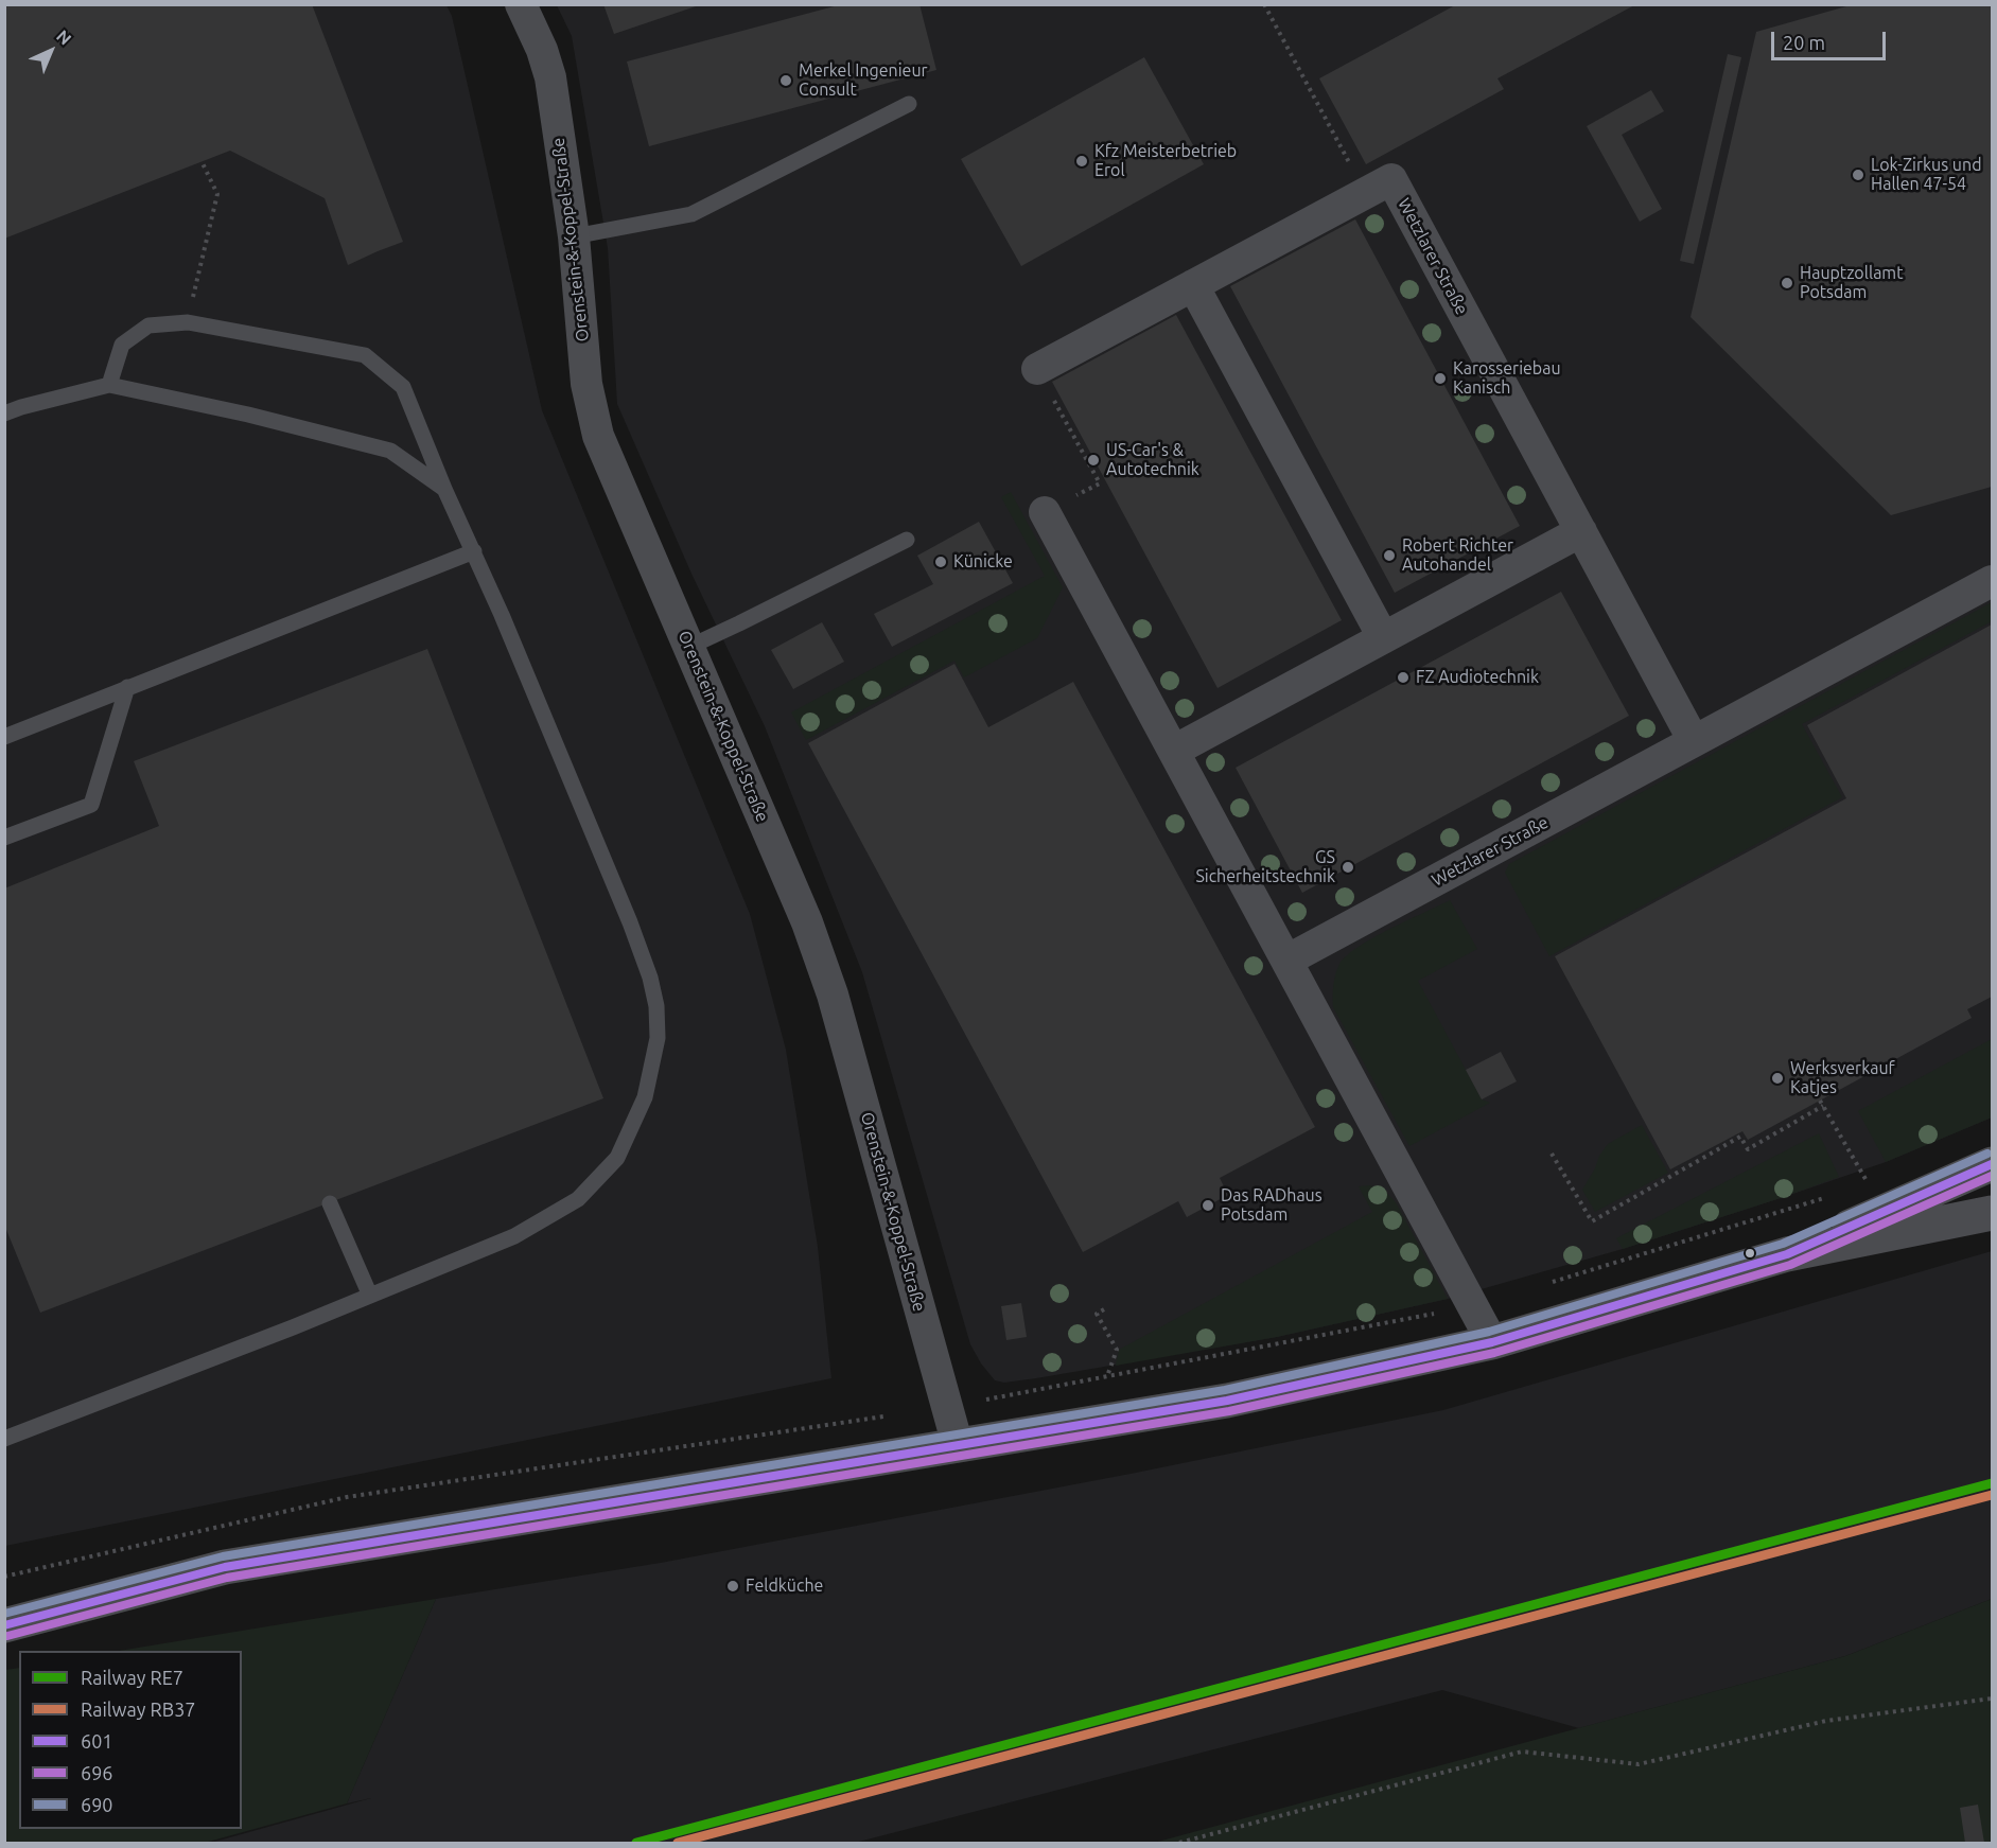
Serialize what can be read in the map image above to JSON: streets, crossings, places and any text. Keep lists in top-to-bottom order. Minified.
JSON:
{"streets":{"street":["Orenstein-&-Koppel-Straße","Wetzlarer Straße"]},"places":["Merkel Ingenieur Consult","Kfz Meisterbetrieb Erol","Lok-Zirkus und Hallen 47-54","Hauptzollamt Potsdam","Karosseriebau Kanisch","US-Car's & Autotechnik","Robert Richter Autohandel","Künicke","FZ Audiotechnik","GS Sicherheitstechnik","Werksverkauf Katjes","Das RADhaus Potsdam","Feldküche"],"lines":["transit line 690","transit line 601","transit line 696","rail line RE7","rail line RB37"],"legend":["Railway RE7","Railway RB37","601","696","690"],"scale_bar":"20 m","north":"top right"}
